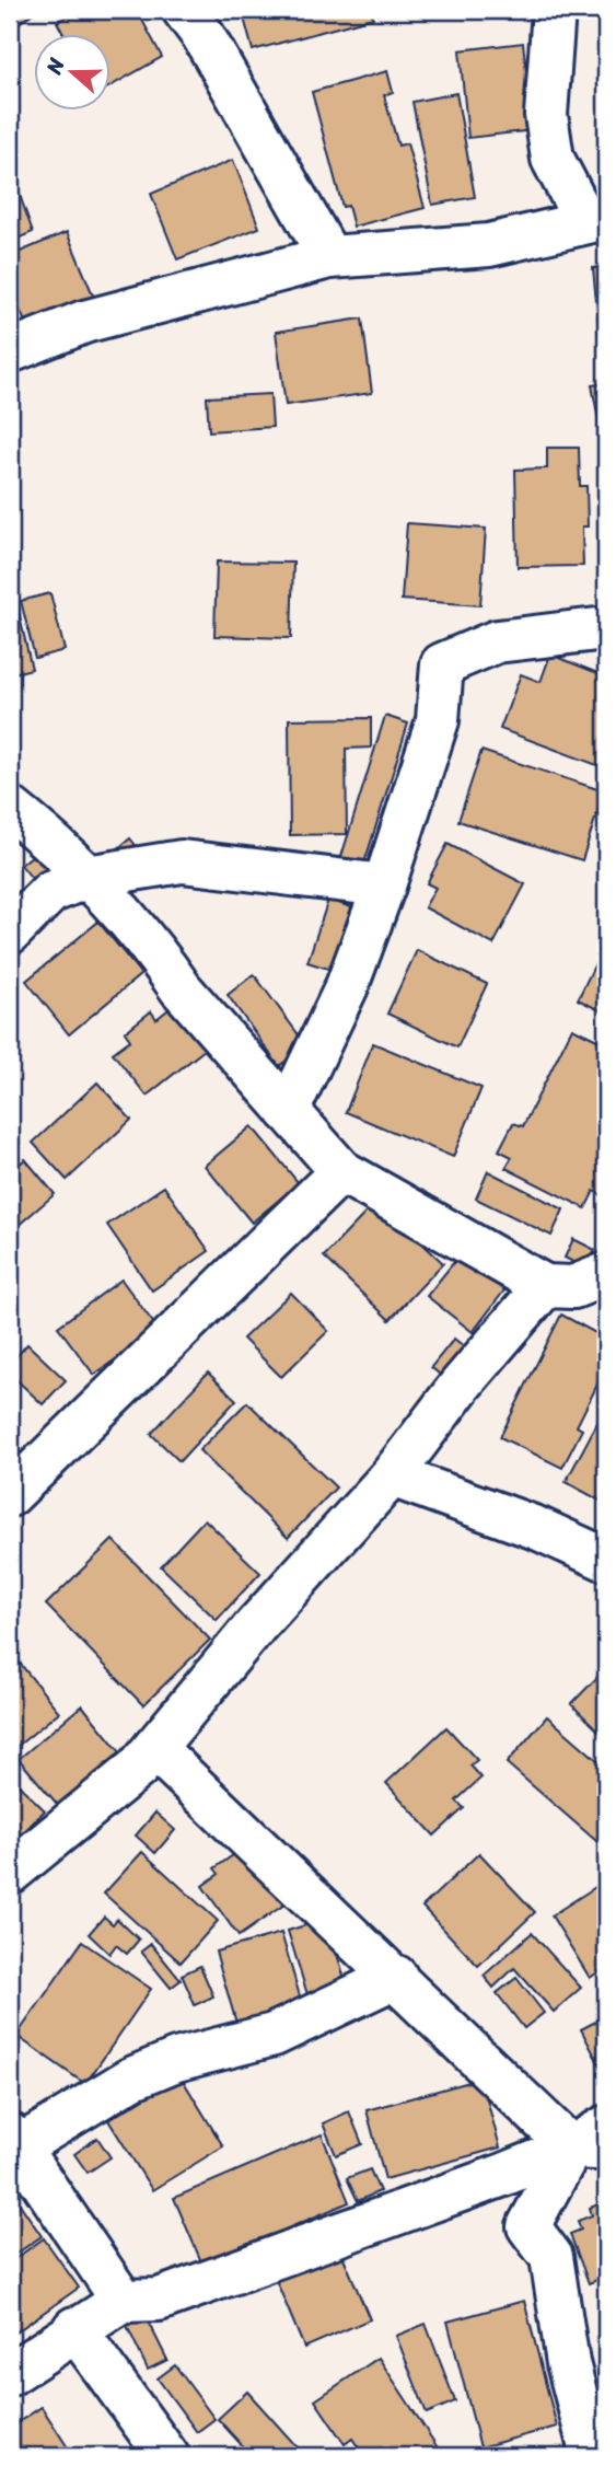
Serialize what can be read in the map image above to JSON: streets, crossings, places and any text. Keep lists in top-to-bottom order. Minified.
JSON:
{"north":"left"}
